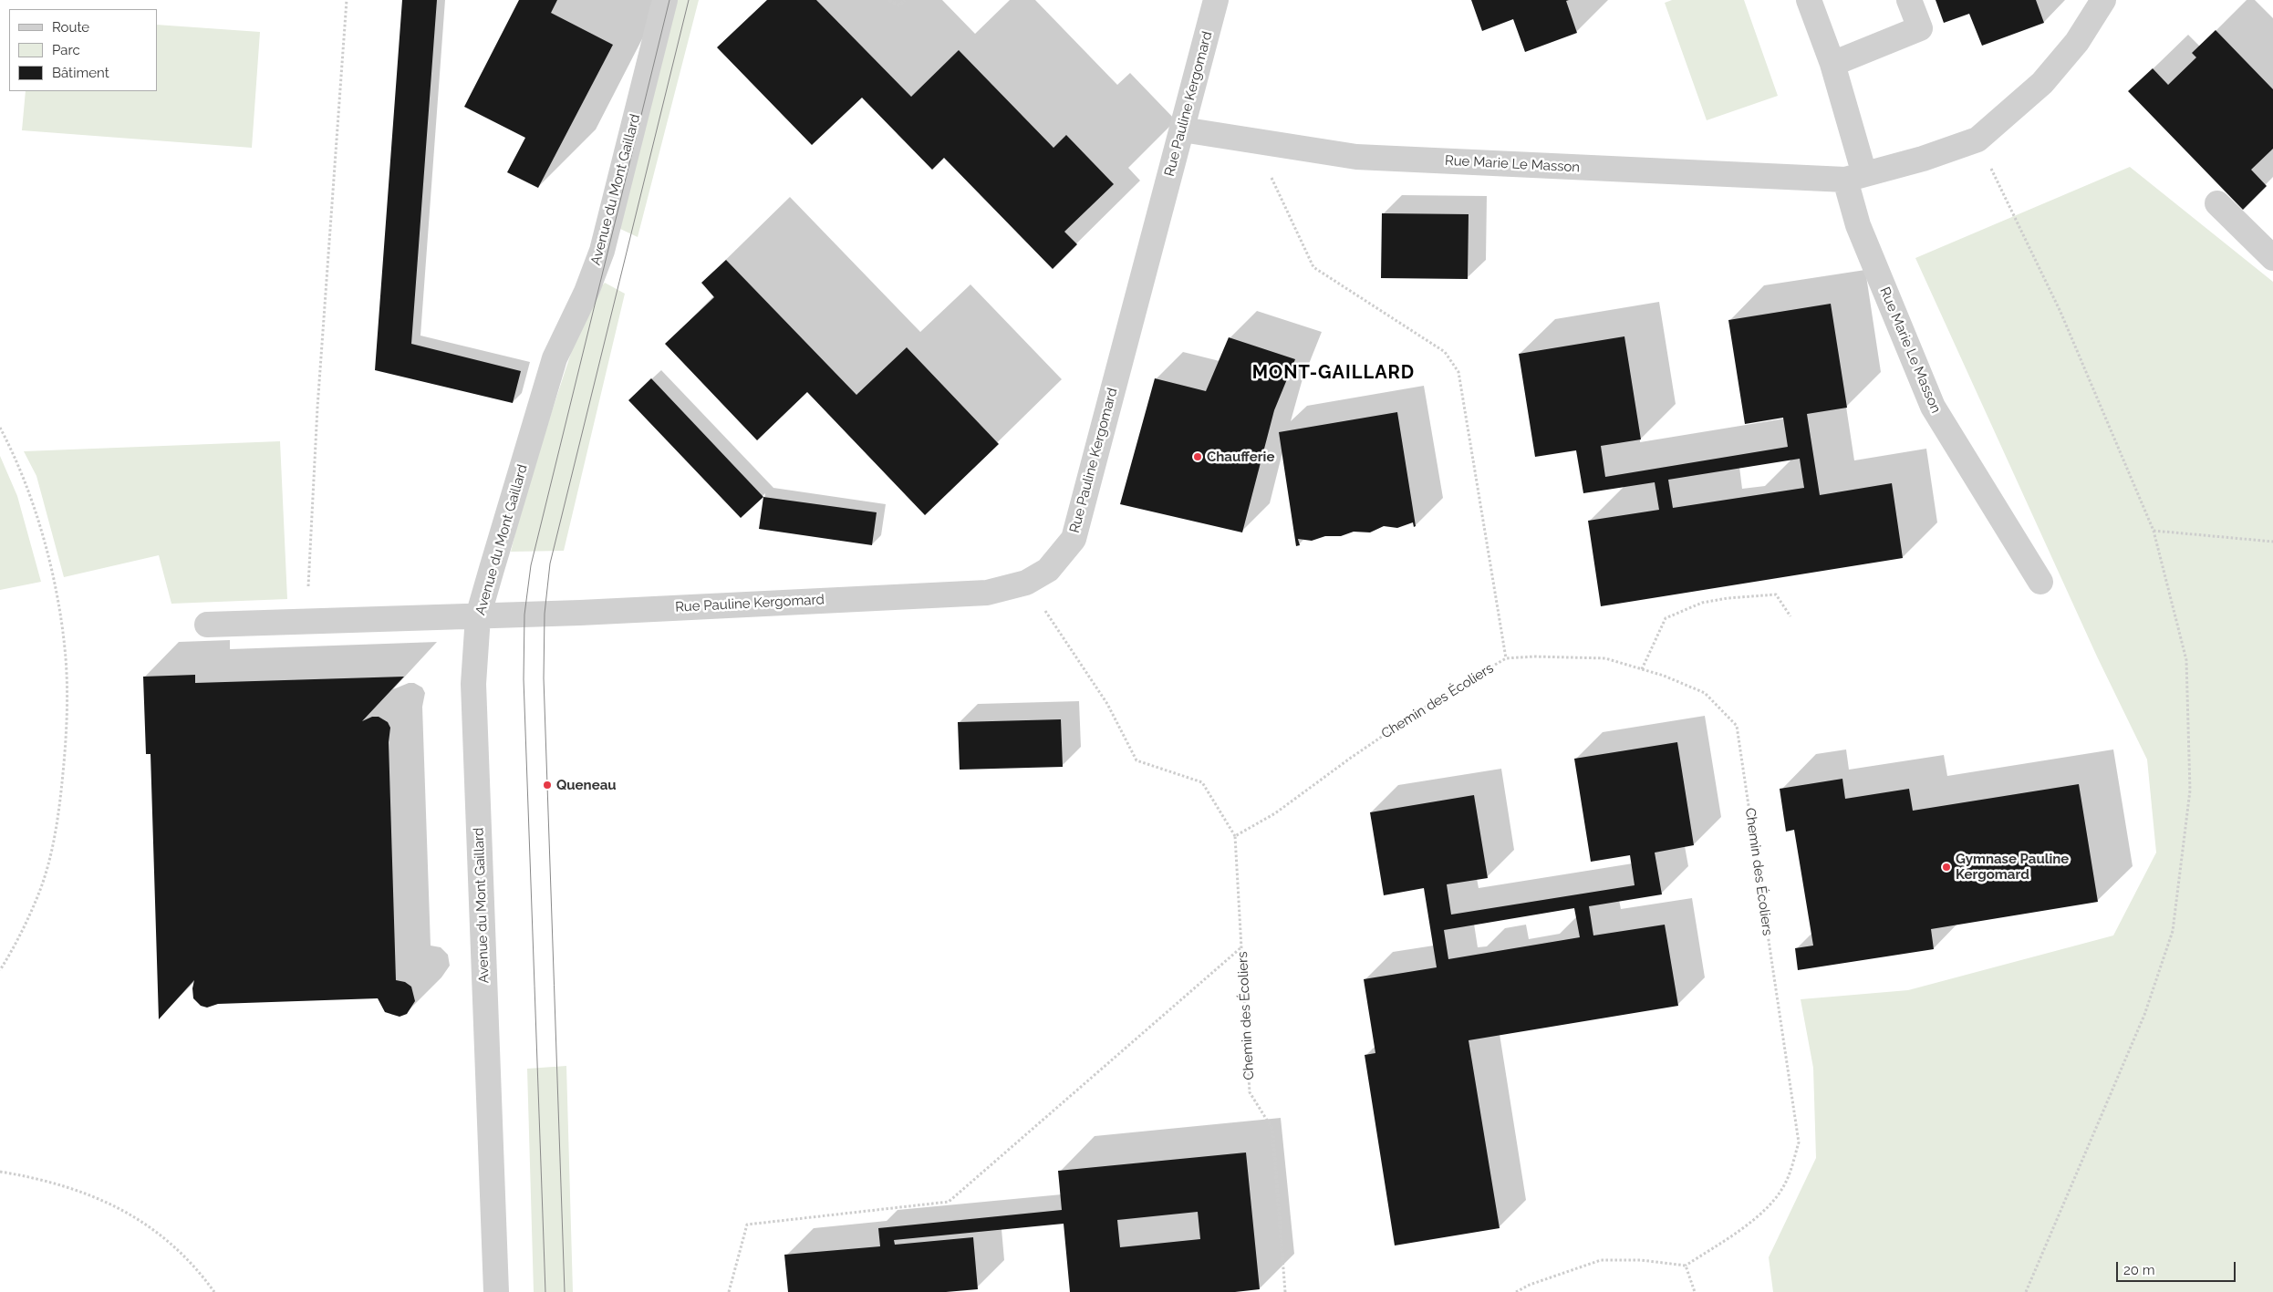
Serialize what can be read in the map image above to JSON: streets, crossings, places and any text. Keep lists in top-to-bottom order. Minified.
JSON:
{"streets":{"street":["Rue Pauline Kergomard","Rue Marie Le Masson","Avenue du Mont Gaillard"],"path":["Chemin des Écoliers"]},"crossings":[["Rue Pauline Kergomard","Rue Marie Le Masson"],["Rue Pauline Kergomard","Avenue du Mont Gaillard"]],"districts":["MONT-GAILLARD"],"places":["Chaufferie","Queneau","Gymnase Pauline Kergomard"],"legend":["Route","Parc","Bâtiment"],"scale_bar":"20 m"}
